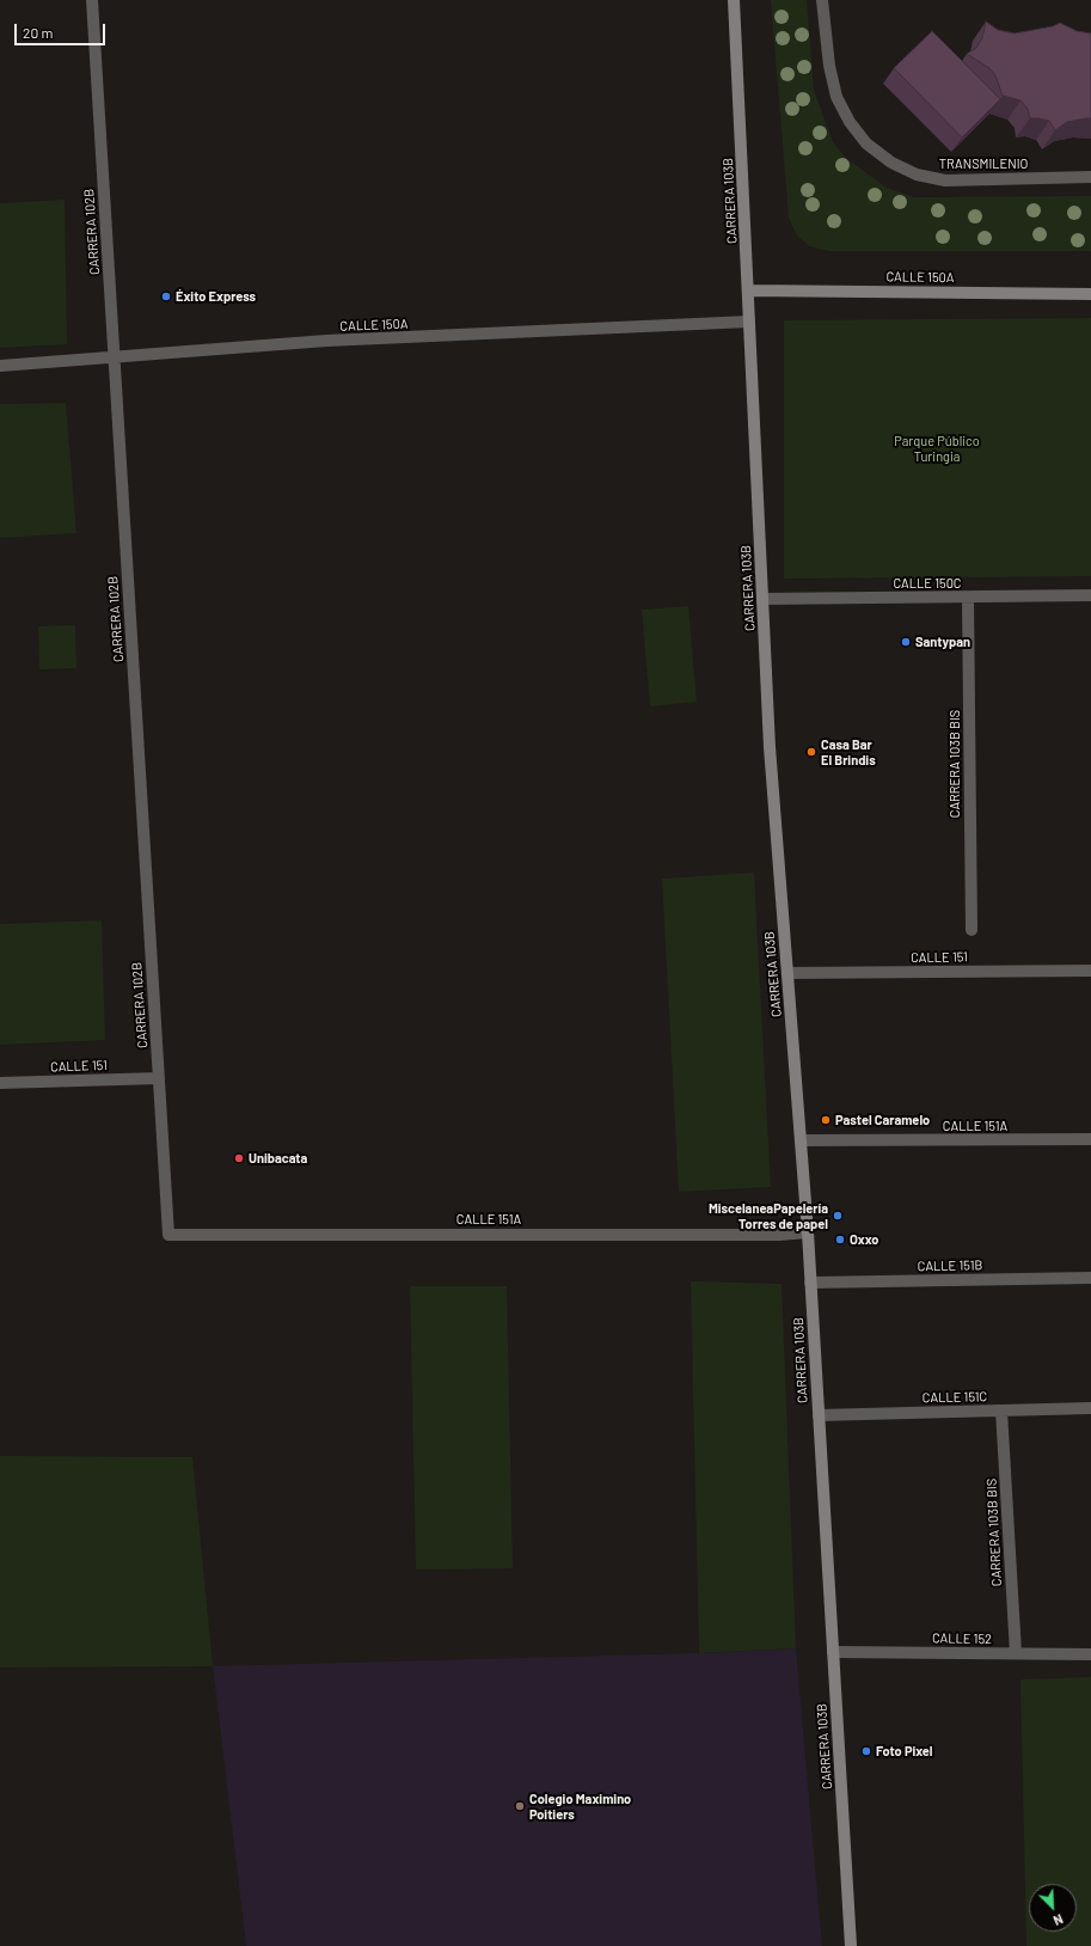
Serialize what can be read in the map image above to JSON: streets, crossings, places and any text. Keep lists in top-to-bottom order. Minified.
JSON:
{"streets":{"street":["TRANSMILENIO","CARRERA 103B","CARRERA 102B","CALLE 150A","CALLE 150C","CARRERA 103B BIS","CALLE 151","CALLE 151A","CALLE 151B","CALLE 151C","CALLE 152"]},"crossings":[["CARRERA 103B","CALLE 150A"],["CARRERA 103B","CALLE 150C"],["CARRERA 103B","CALLE 151"],["CARRERA 103B","CALLE 151A"],["CARRERA 103B","CALLE 151B"],["CARRERA 103B","CALLE 151C"],["CARRERA 103B","CALLE 152"],["CARRERA 102B","CALLE 150A"],["CARRERA 102B","CALLE 151"],["CARRERA 102B","CALLE 151A"],["CALLE 150C","CARRERA 103B BIS"],["CARRERA 103B BIS","CALLE 151C"],["CARRERA 103B BIS","CALLE 152"]],"parks":["Parque Público Turingia"],"places":["Éxito Express","Santypan","Casa Bar El Brindis","Pastel Caramelo","Unibacata","MiscelaneaPapelería Torres de papel","Oxxo","Foto Pixel","Colegio Maximino Poitiers"],"scale_bar":"20 m","north":"bottom right"}
